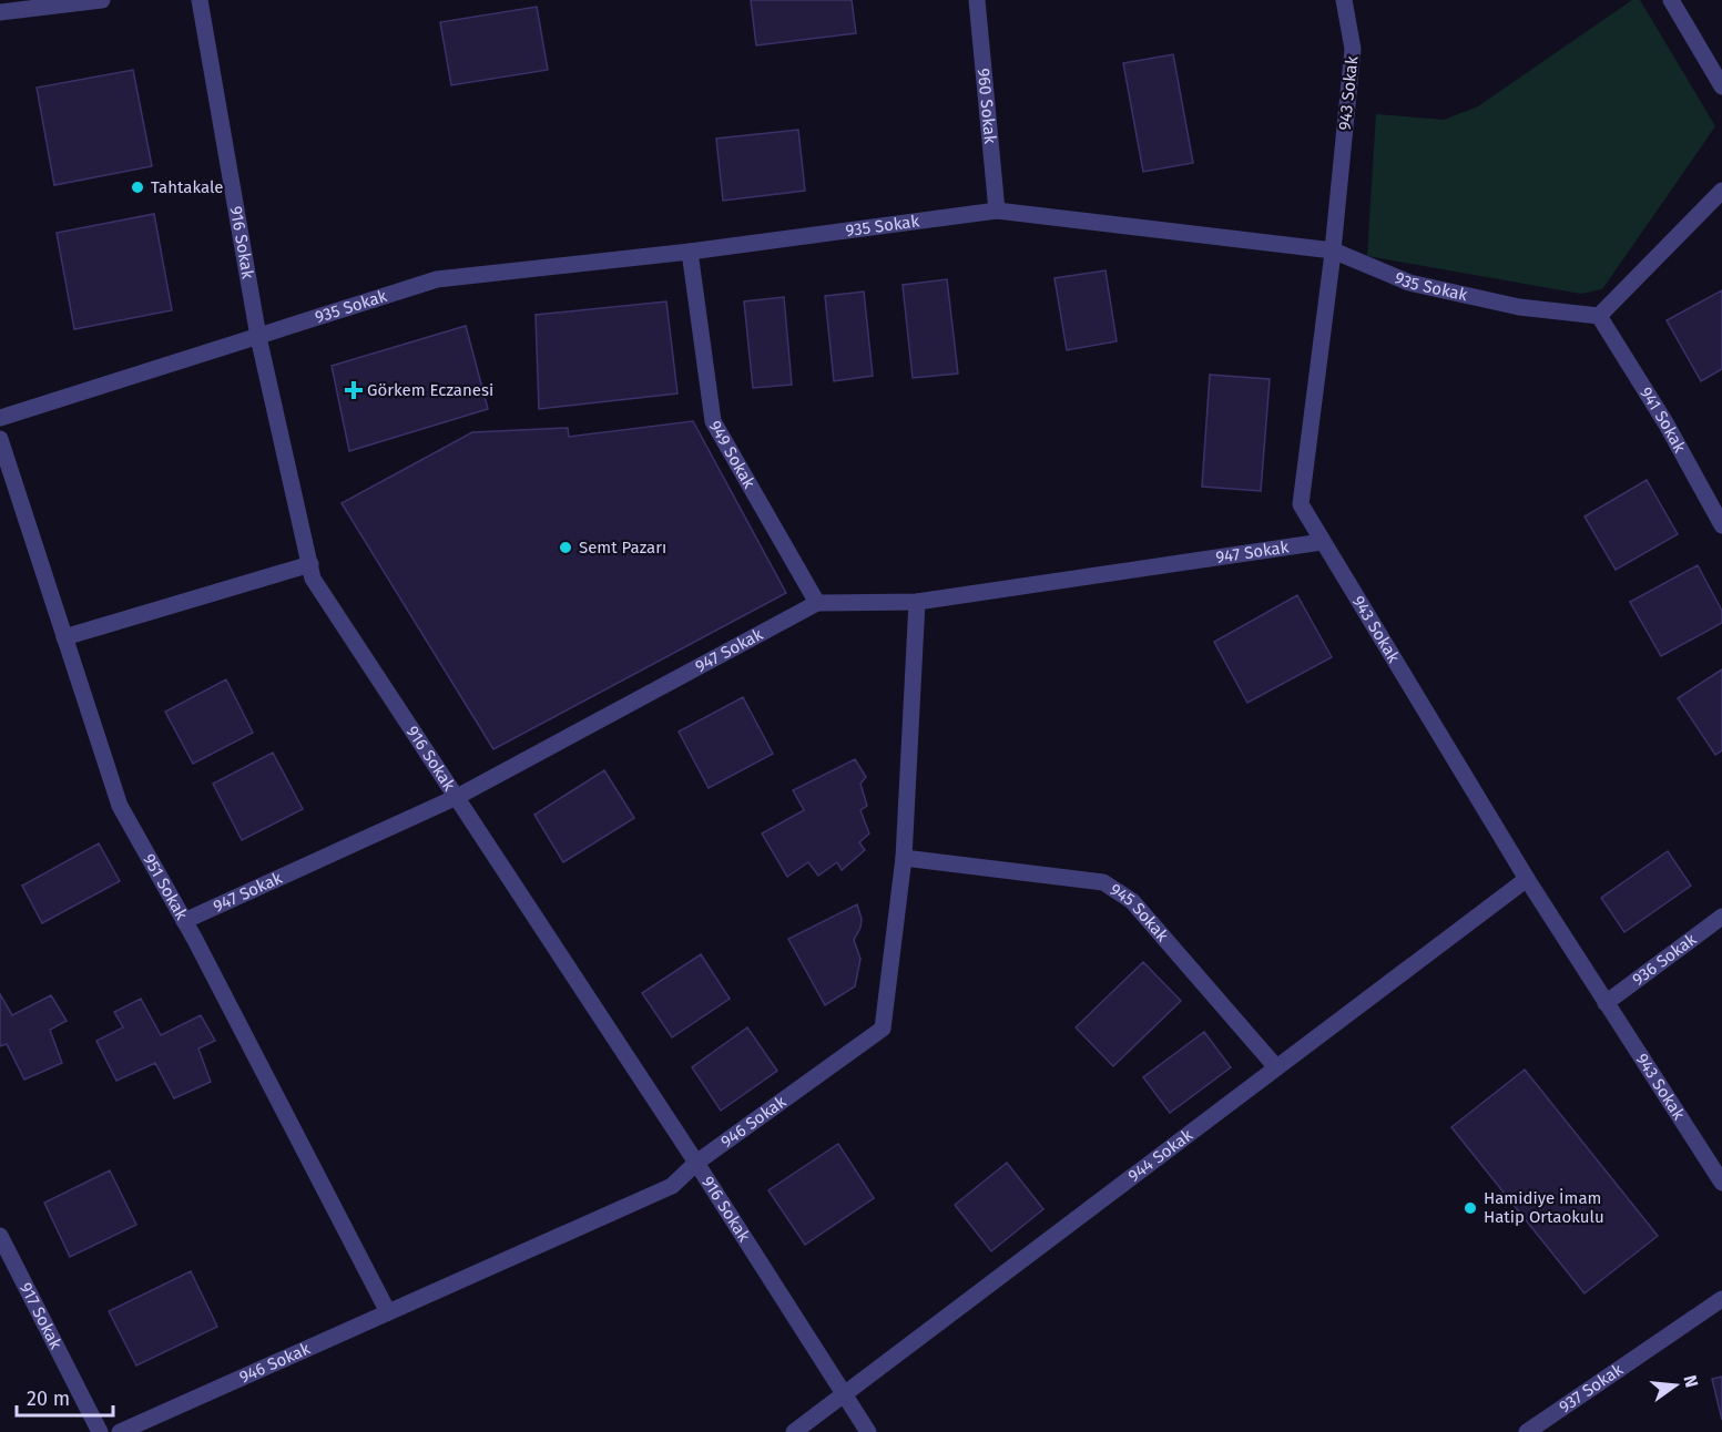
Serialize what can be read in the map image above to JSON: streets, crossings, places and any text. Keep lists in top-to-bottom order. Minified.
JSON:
{"streets":{"street":["943 Sokak","960 Sokak","935 Sokak","916 Sokak","941 Sokak","949 Sokak","947 Sokak","951 Sokak","945 Sokak","936 Sokak","946 Sokak","944 Sokak","917 Sokak","937 Sokak"]},"crossings":[["943 Sokak","935 Sokak"],["943 Sokak","947 Sokak"],["943 Sokak","936 Sokak"],["943 Sokak","944 Sokak"],["960 Sokak","935 Sokak"],["935 Sokak","916 Sokak"],["935 Sokak","941 Sokak"],["935 Sokak","949 Sokak"],["916 Sokak","947 Sokak"],["916 Sokak","946 Sokak"],["916 Sokak","944 Sokak"],["949 Sokak","947 Sokak"],["947 Sokak","951 Sokak"],["947 Sokak","946 Sokak"],["951 Sokak","946 Sokak"],["945 Sokak","946 Sokak"],["945 Sokak","944 Sokak"]],"places":{"other":["Tahtakale","Semt Pazarı","Hamidiye İmam Hatip Ortaokulu"],"health":["Görkem Eczanesi"]},"scale_bar":"20 m","north":"right"}
